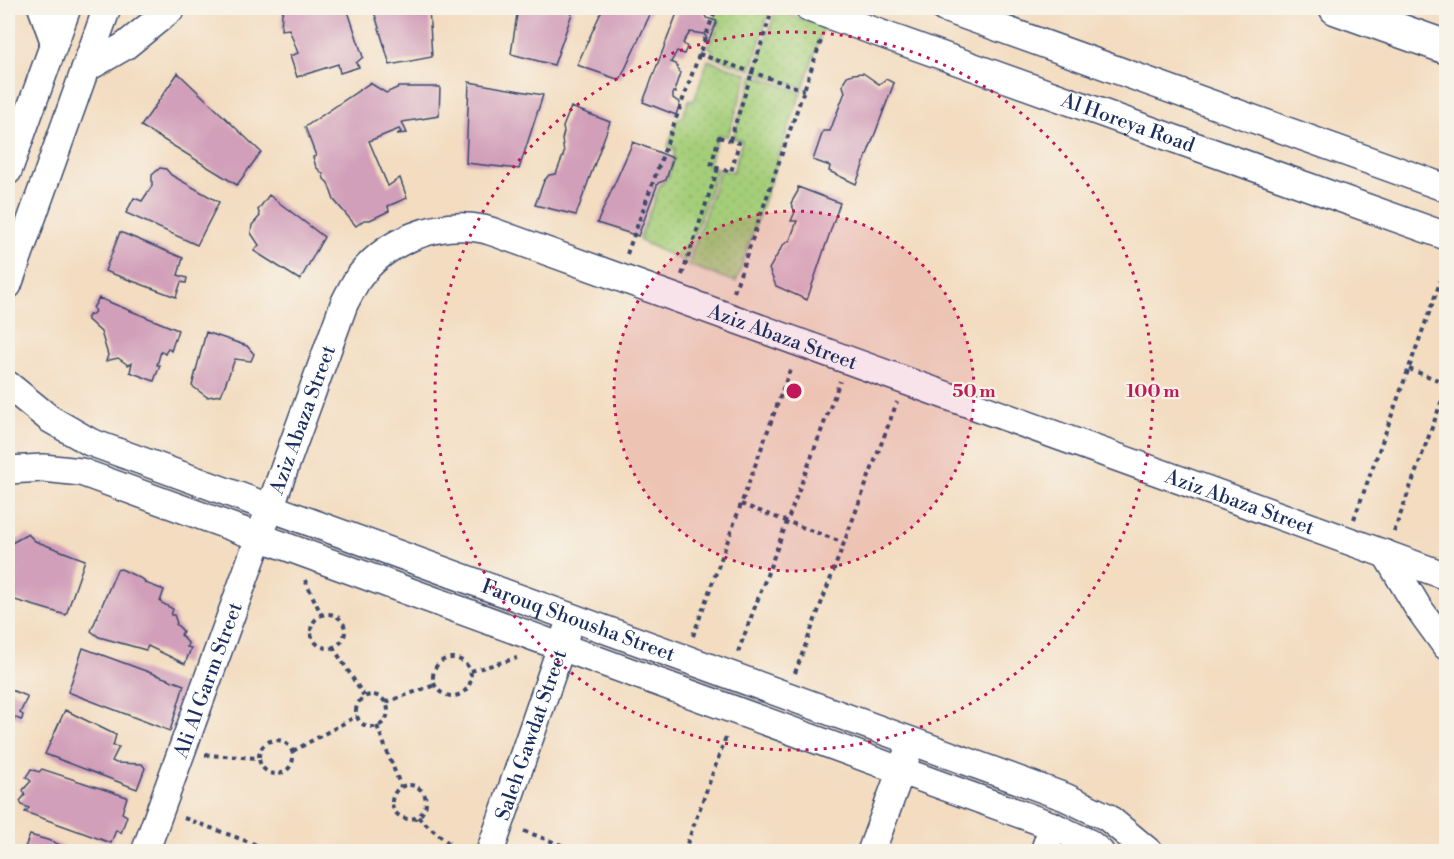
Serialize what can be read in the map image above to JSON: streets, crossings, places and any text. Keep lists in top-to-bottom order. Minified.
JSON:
{"streets":{"street":["Al Horeya Road","Aziz Abaza Street","Farouq Shousha Street","Ali Al Garm Street","Saleh Gawdat Street"]},"crossings":[["Aziz Abaza Street","Farouq Shousha Street"],["Aziz Abaza Street","Ali Al Garm Street"],["Farouq Shousha Street","Ali Al Garm Street"],["Farouq Shousha Street","Saleh Gawdat Street"]],"rings":["50 m","100 m"]}
